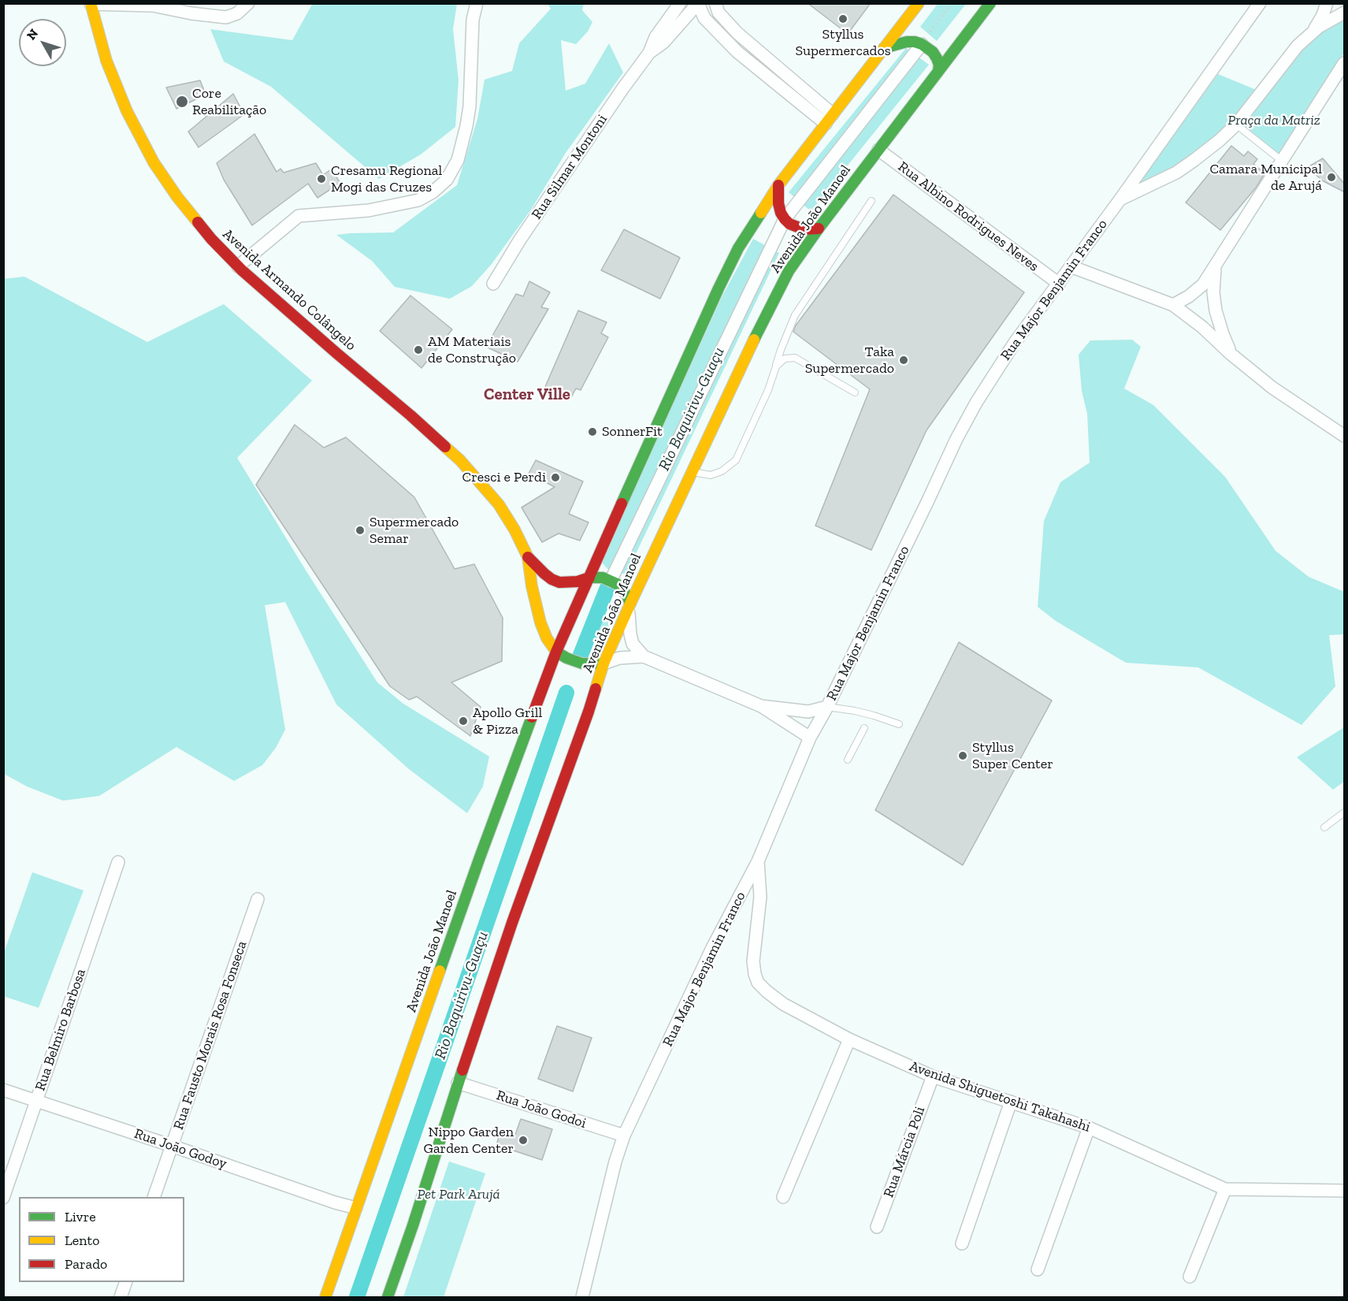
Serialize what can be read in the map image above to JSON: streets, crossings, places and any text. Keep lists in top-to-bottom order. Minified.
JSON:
{"streets":{"main road":["Avenida João Manoel","Avenida Armando Colângelo"],"street":["Rua Silmar Montoni","Rua Albino Rodrigues Neves","Rua Major Benjamin Franco","Rua Belmiro Barbosa","Rua Fausto Morais Rosa Fonseca","Avenida Shiguetoshi Takahashi","Rua João Godoi","Rua João Godoy","Rua Márcia Poli"]},"crossings":[["Rua Albino Rodrigues Neves","Avenida João Manoel"],["Rua Albino Rodrigues Neves","Rua Major Benjamin Franco"],["Avenida João Manoel","Rua João Godoi"],["Avenida João Manoel","Rua João Godoy"],["Rua Major Benjamin Franco","Avenida Shiguetoshi Takahashi"],["Rua Major Benjamin Franco","Rua João Godoi"],["Rua Belmiro Barbosa","Rua João Godoy"],["Rua Fausto Morais Rosa Fonseca","Rua João Godoy"],["Avenida Shiguetoshi Takahashi","Rua Márcia Poli"]],"districts":["Center Ville"],"water":["Rio Baquirivu-Guaçu"],"parks":["Praça da Matriz","Pet Park Arujá"],"places":["Styllus Supermercados","Core Reabilitação","Camara Municipal de Arujá","Cresamu Regional Mogi das Cruzes","AM Materiais de Construção","Taka Supermercado","SonnerFit","Cresci e Perdi","Supermercado Semar","Apollo Grill & Pizza","Styllus Super Center","Nippo Garden Garden Center"],"legend":["Livre","Lento","Parado"],"north":"top left"}
